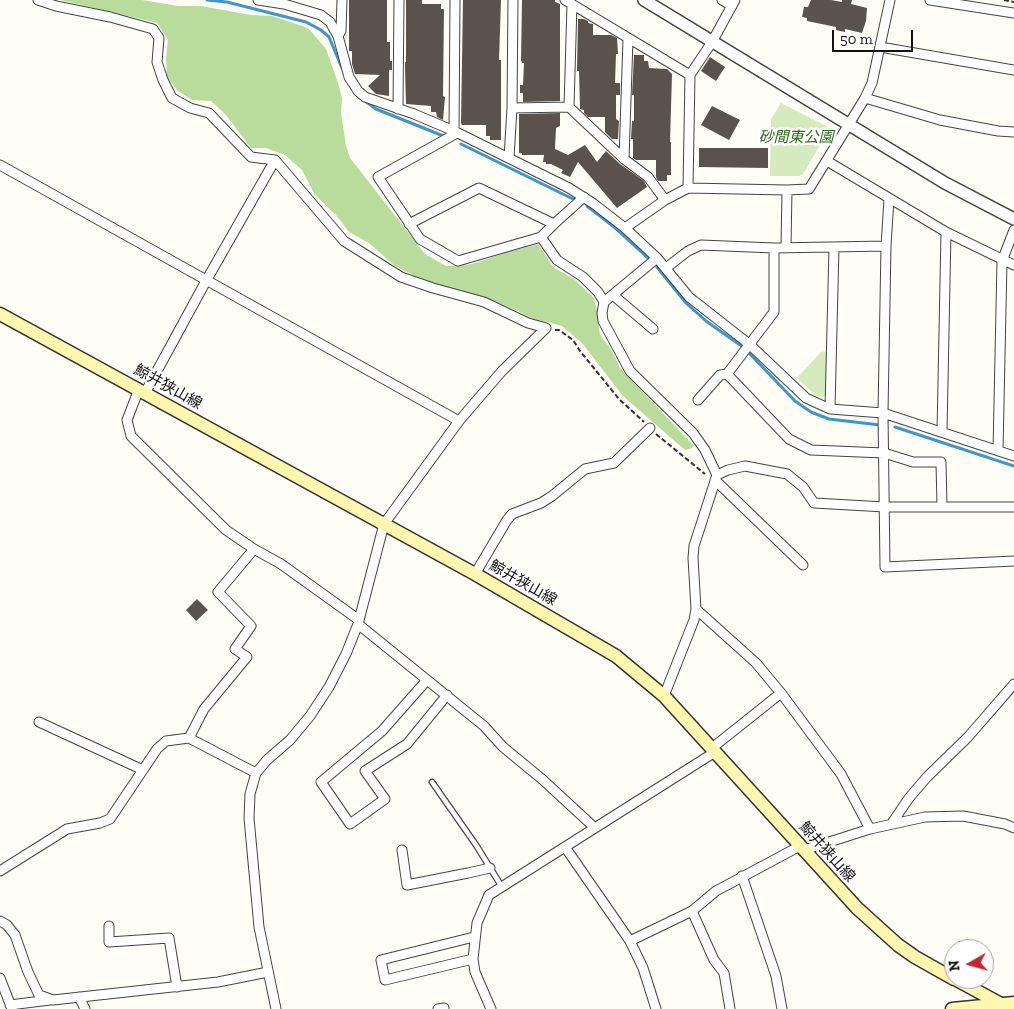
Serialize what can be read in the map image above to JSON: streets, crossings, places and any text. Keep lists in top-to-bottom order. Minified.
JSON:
{"streets":{"main road":["鯨井狭山線"]},"parks":["砂間東公園"],"scale_bar":"50 m","north":"left"}
